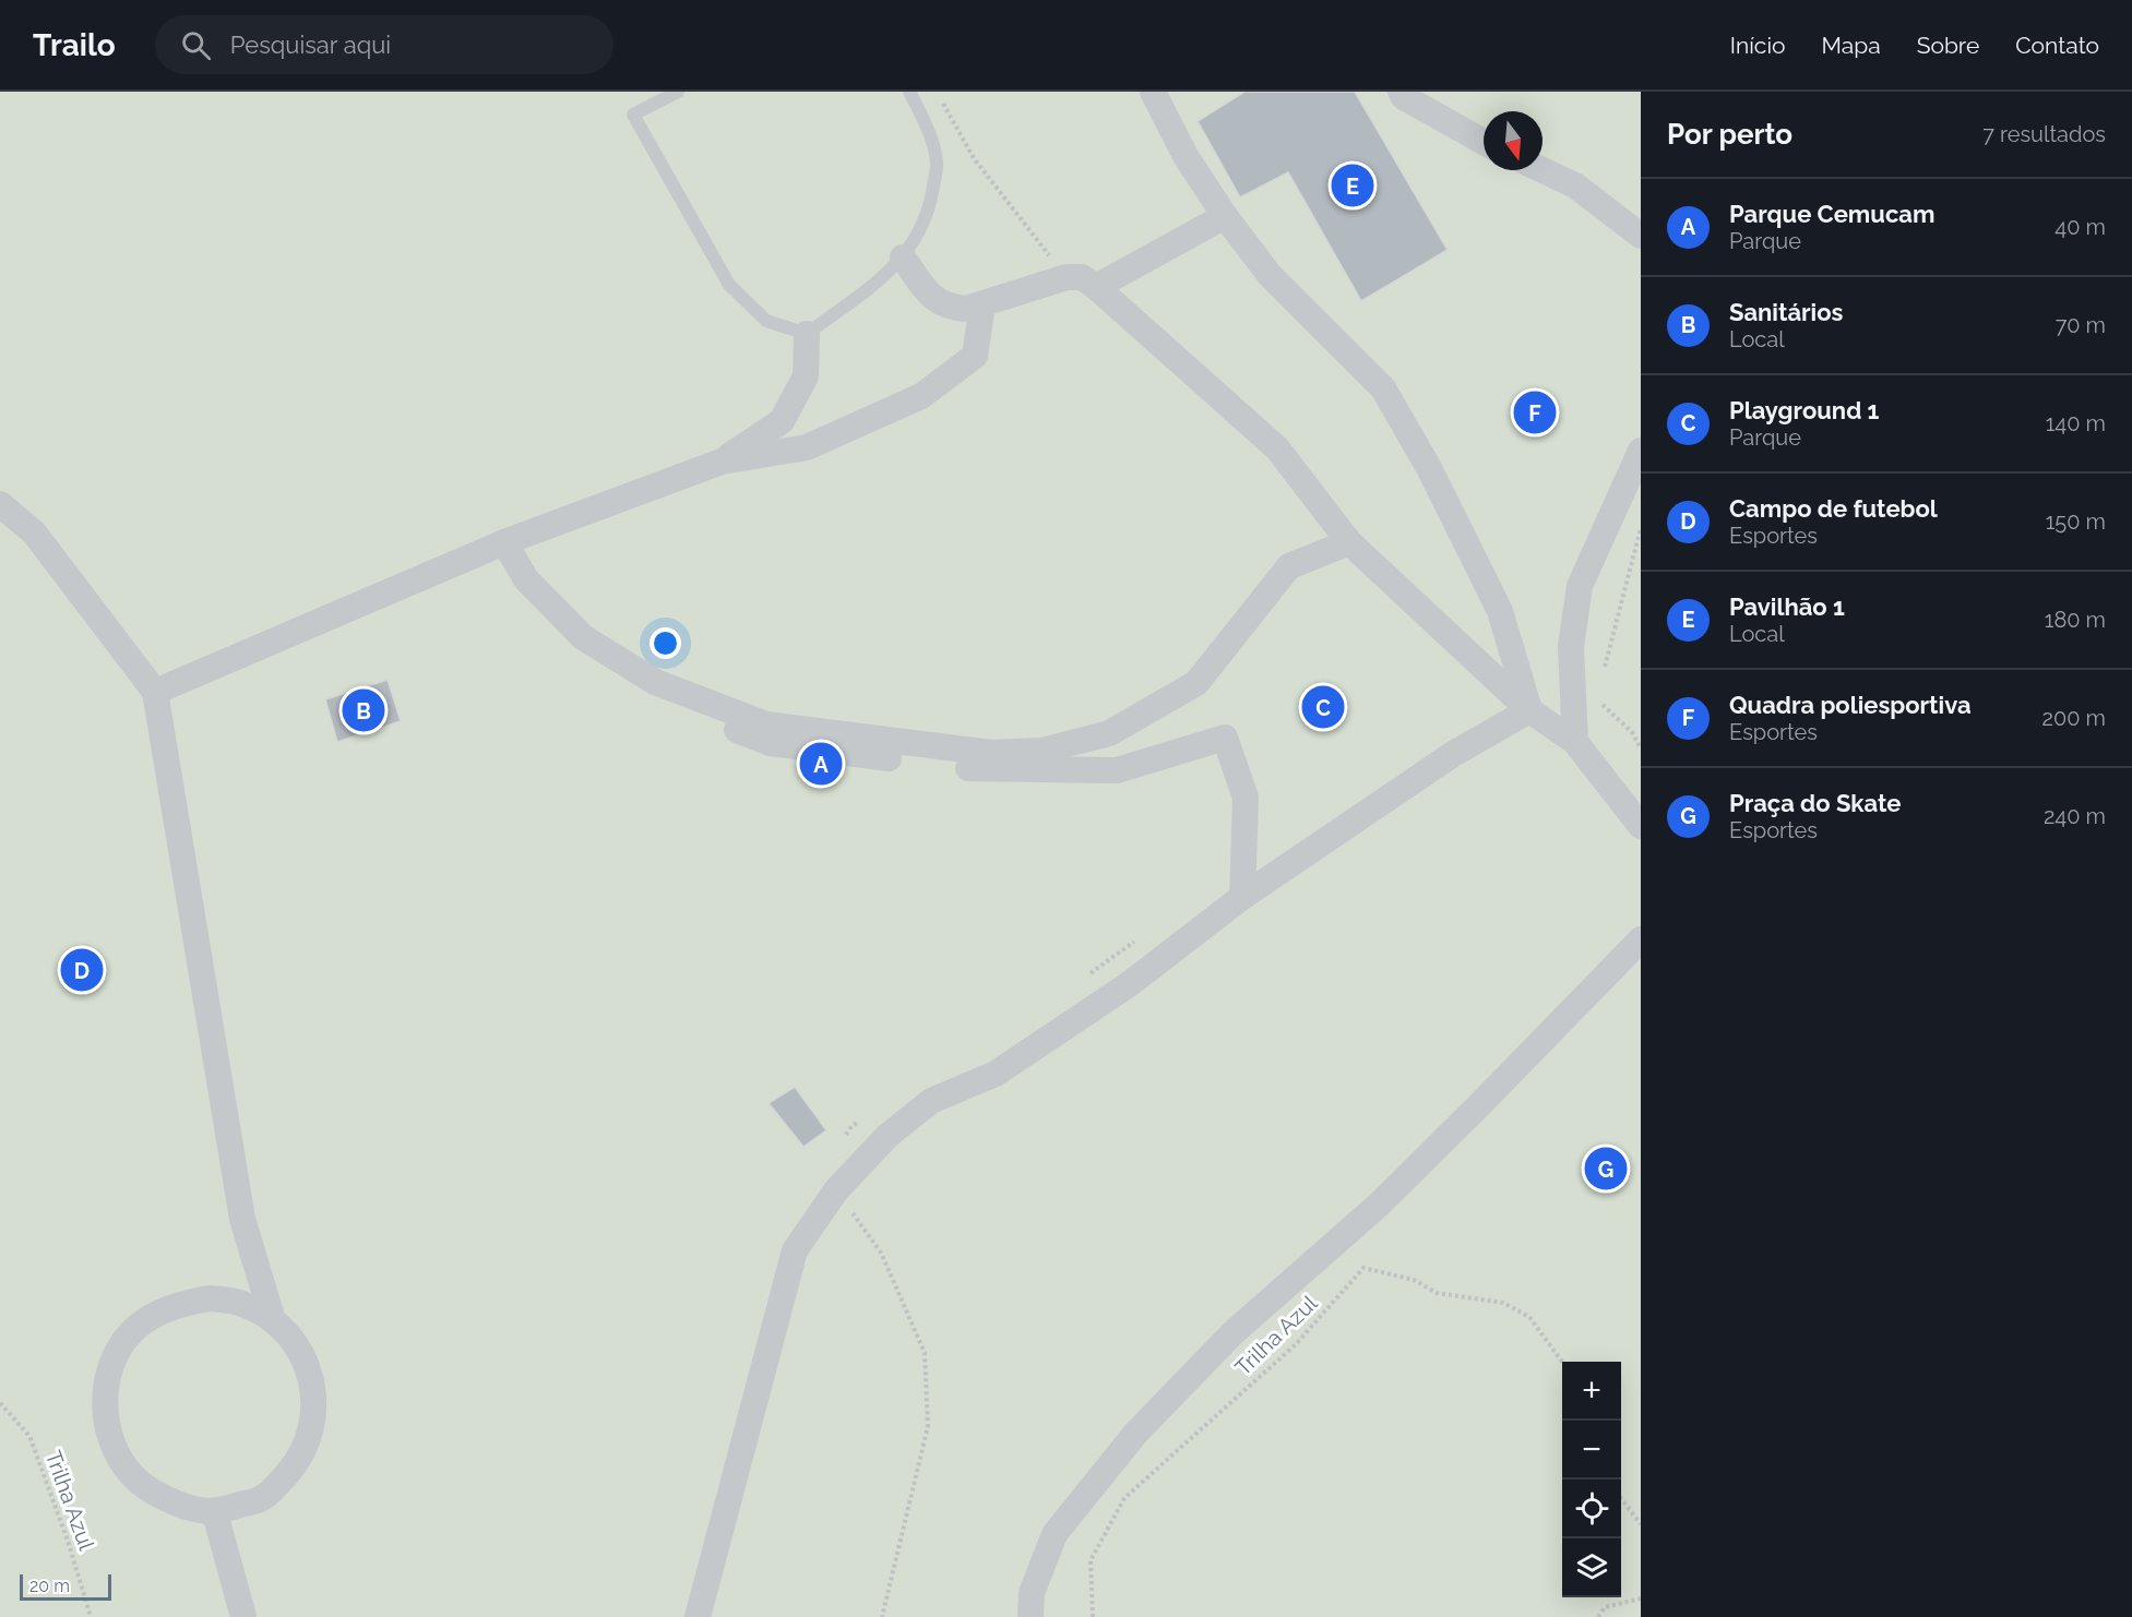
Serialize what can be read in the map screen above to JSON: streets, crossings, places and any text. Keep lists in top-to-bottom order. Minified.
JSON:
{"streets":{"path":["Trilha Azul"]},"scale_bar":"20 m","north":"bottom","page":{"header":"Trailo","search":"Pesquisar aqui","nav":["Início","Mapa","Sobre","Contato"],"heading":["Por perto","7 resultados"],"pins":["E","F","C","B","A","D","G"],"list":[{"mark":"A","name":"Parque Cemucam","note":"Parque","value":"40 m"},{"mark":"B","name":"Sanitários","note":"Local","value":"70 m"},{"mark":"C","name":"Playground 1","note":"Parque","value":"140 m"},{"mark":"D","name":"Campo de futebol","note":"Esportes","value":"150 m"},{"mark":"E","name":"Pavilhão 1","note":"Local","value":"180 m"},{"mark":"F","name":"Quadra poliesportiva","note":"Esportes","value":"200 m"},{"mark":"G","name":"Praça do Skate","note":"Esportes","value":"240 m"}],"map_buttons":["+","−"],"scale":"20 m"}}
